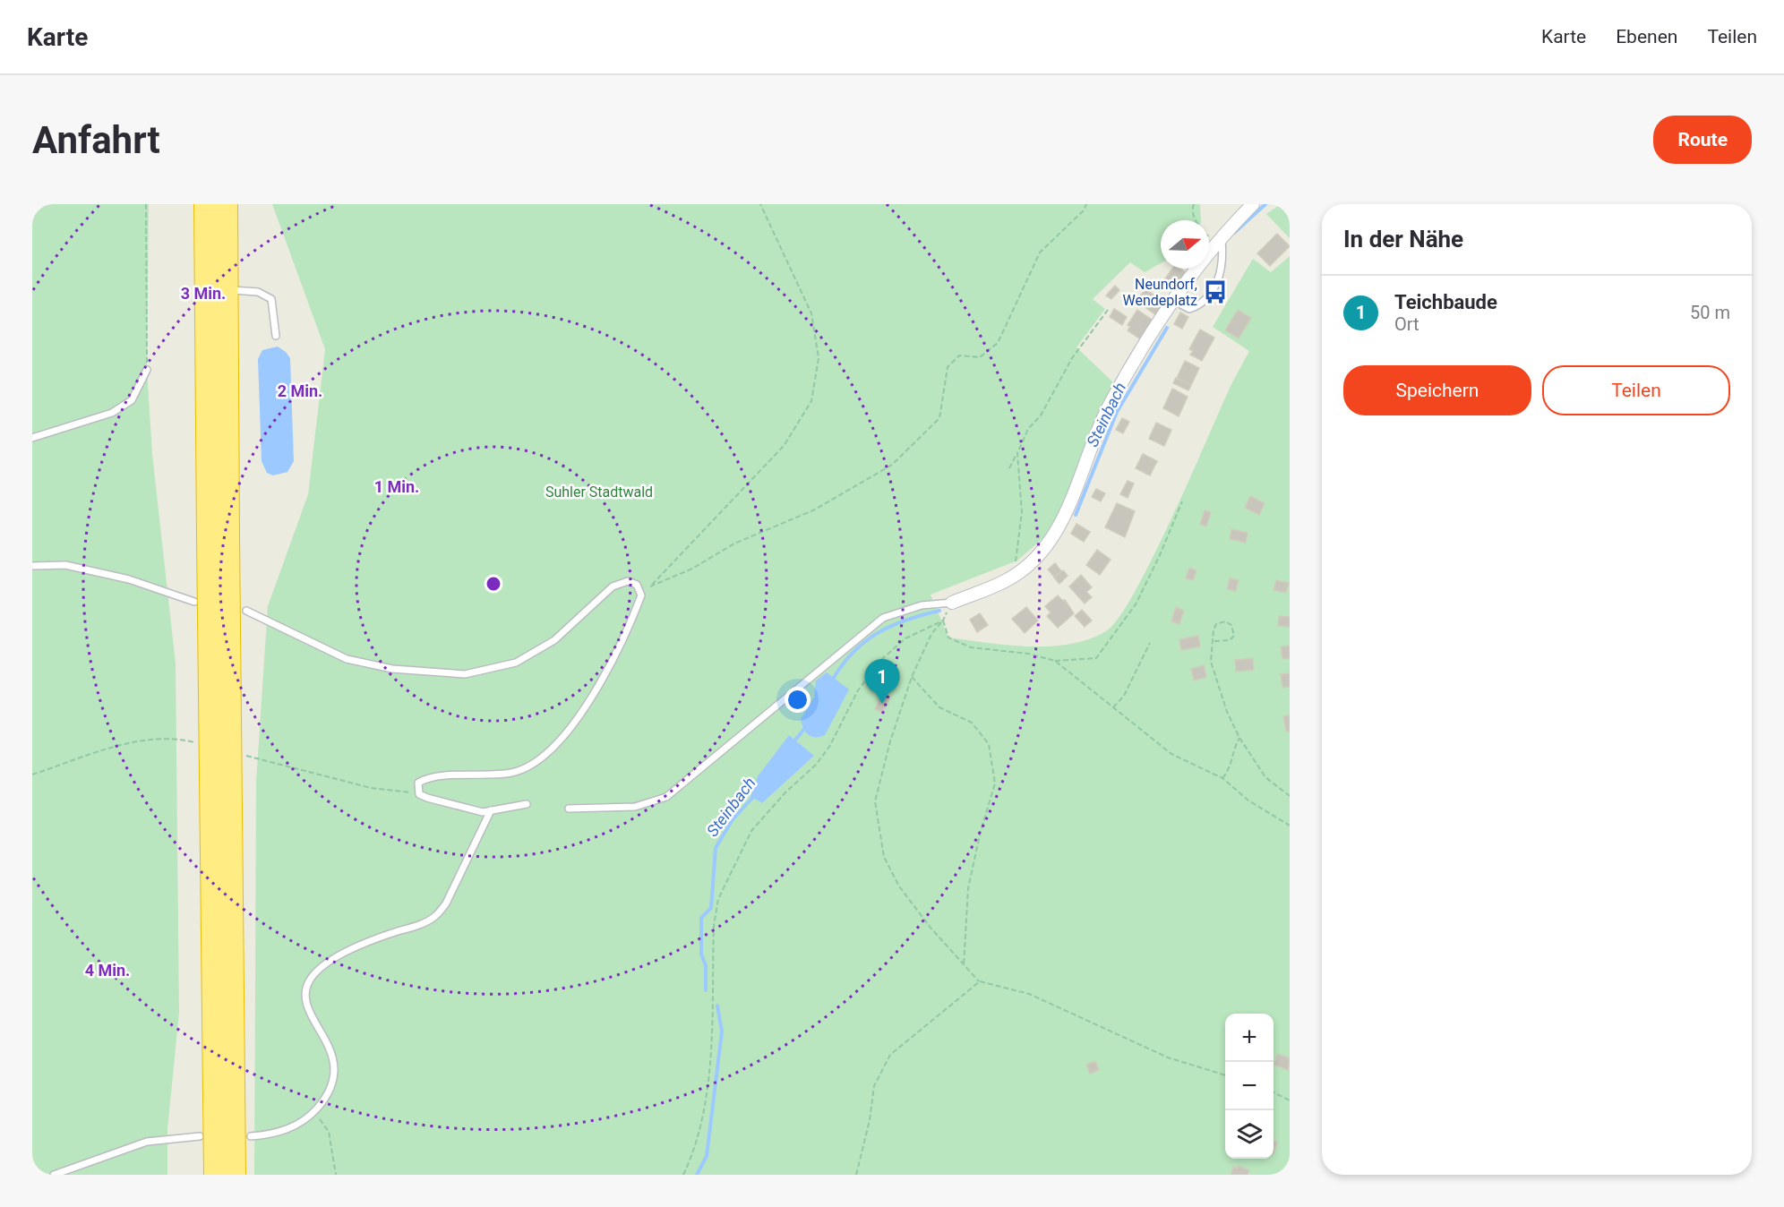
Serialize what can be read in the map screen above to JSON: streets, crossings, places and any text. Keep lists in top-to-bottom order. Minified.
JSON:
{"water":["Steinbach"],"parks":["Suhler Stadtwald"],"places":{"bus stop":["Neundorf, Wendeplatz"]},"north":"right","page":{"header":"Karte","nav":["Karte","Ebenen","Teilen"],"buttons":["Route",["Speichern","Teilen"]],"title":"Anfahrt","heading":"In der Nähe","list":[{"mark":"1","name":"Teichbaude","note":"Ort","value":"50 m"}],"pins":"1","map_buttons":["+","−"]},"rings":["3 Min.","2 Min.","1 Min.","4 Min."]}
